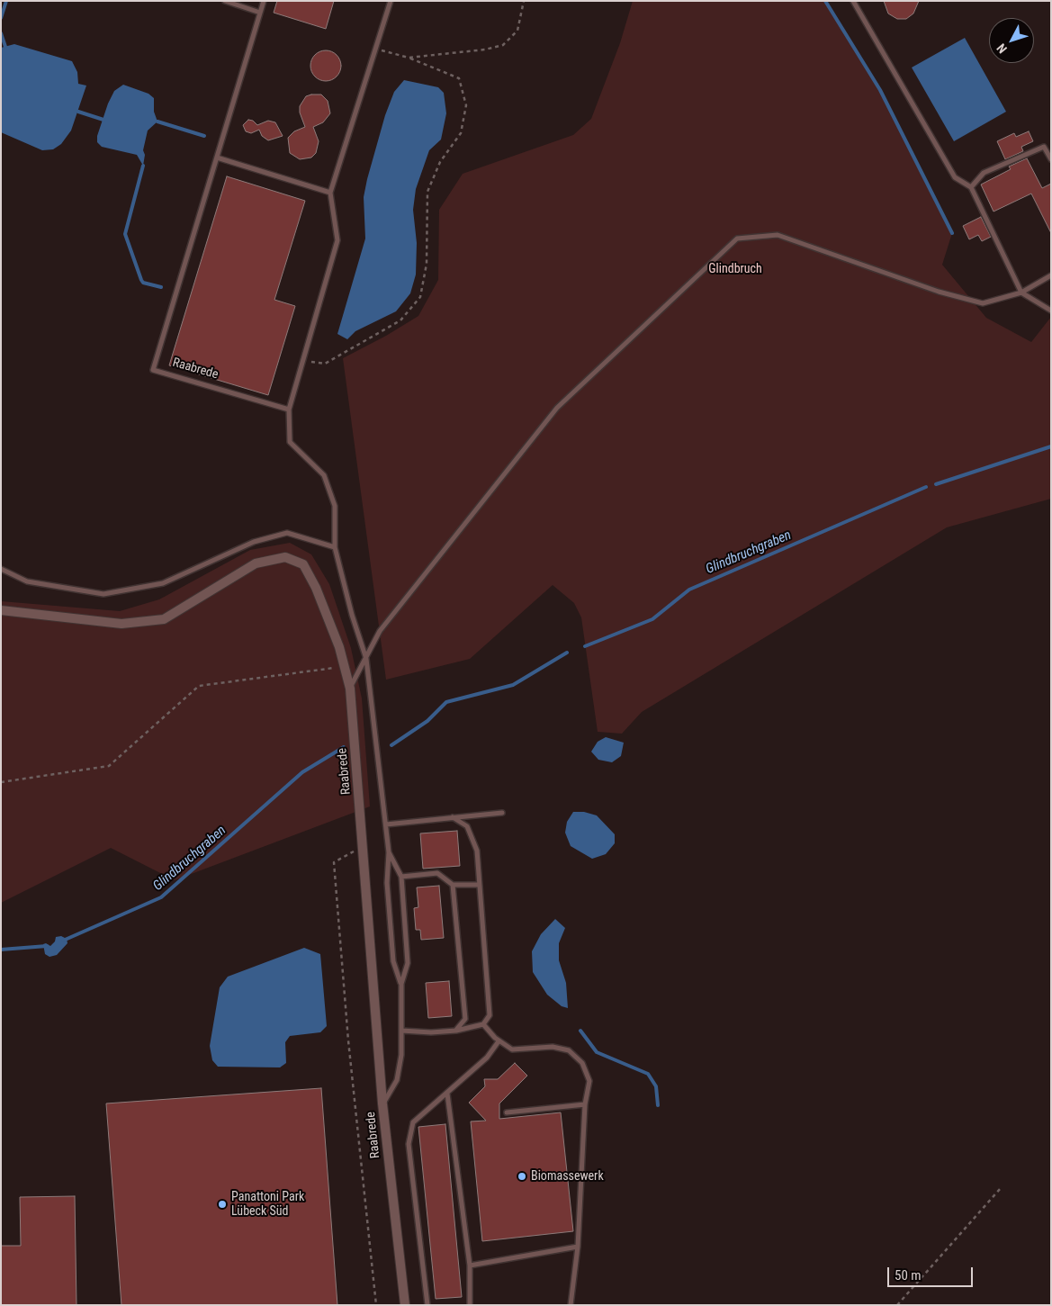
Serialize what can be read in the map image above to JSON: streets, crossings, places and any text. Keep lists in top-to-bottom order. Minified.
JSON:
{"streets":{"street":["Raabrede"]},"water":["Glindbruchgraben"],"parks":["Glindbruch"],"places":["Biomassewerk","Panattoni Park Lübeck Süd"],"scale_bar":"50 m","north":"bottom left"}
